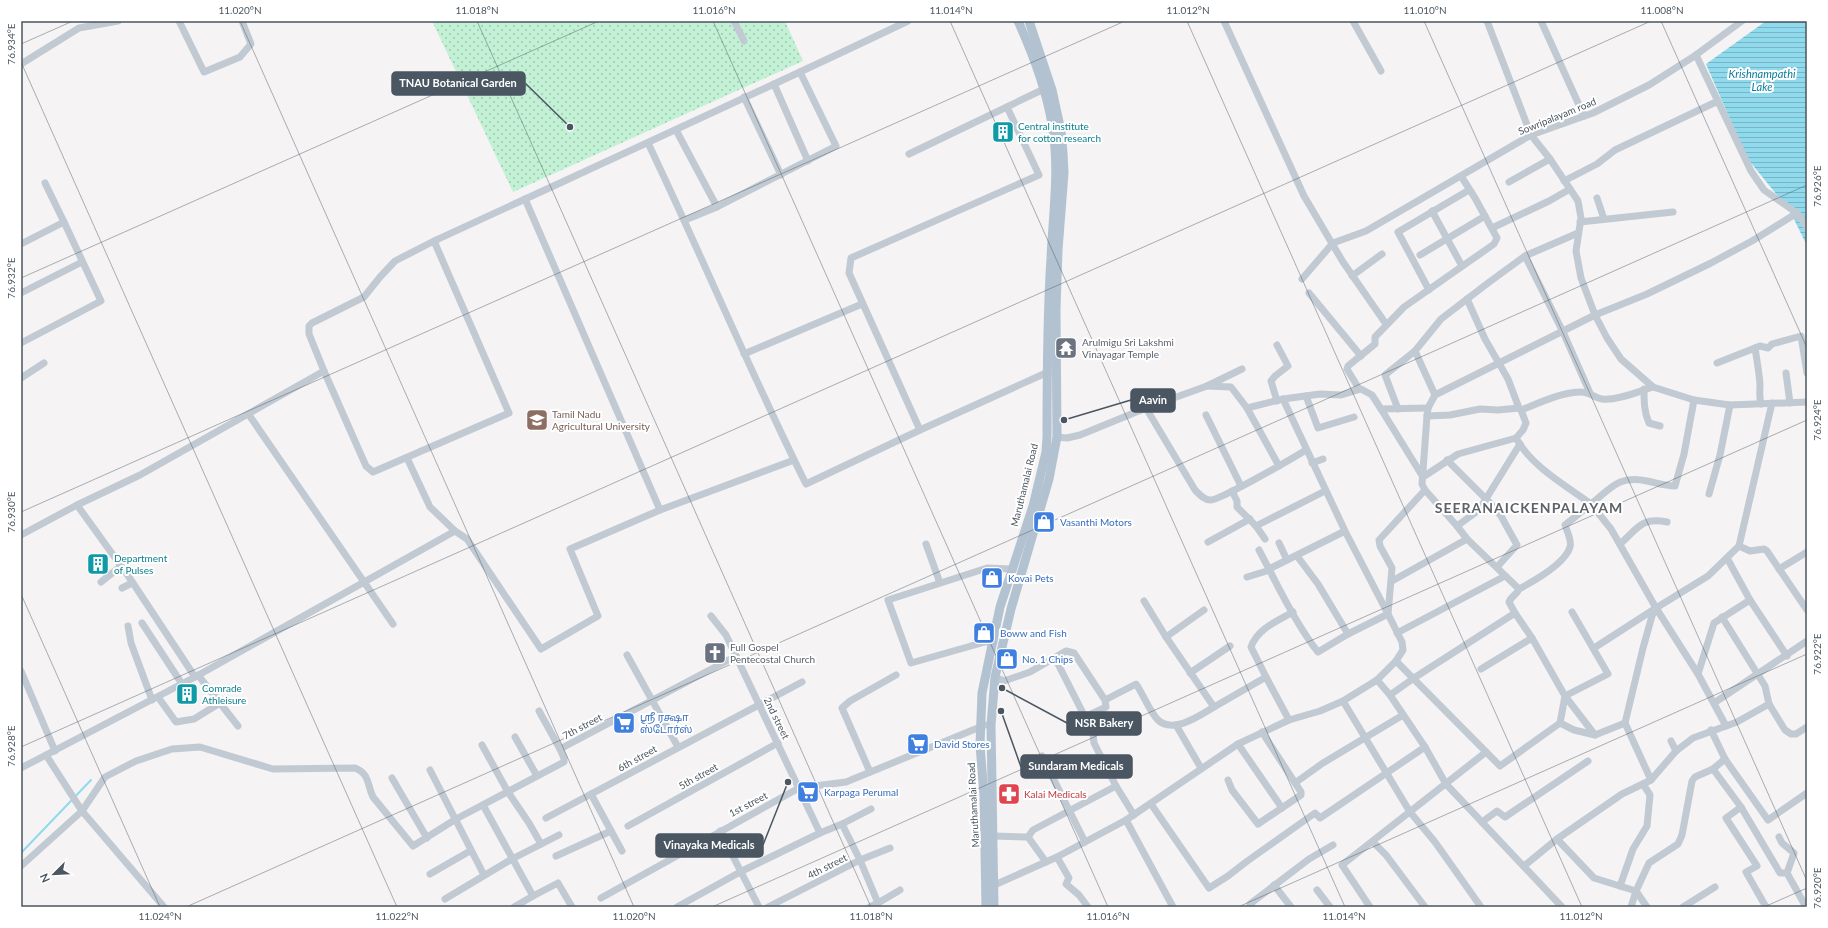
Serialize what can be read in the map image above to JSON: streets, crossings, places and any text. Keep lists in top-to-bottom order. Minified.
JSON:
{"streets":{"main road":["Maruthamalai Road"],"street":["Sowripalayam road","2nd street","7th street","6th street","5th street","1st street","4th street"]},"crossings":[["Maruthamalai Road","1st street"],["2nd street","7th street"],["2nd street","6th street"],["2nd street","5th street"],["2nd street","1st street"]],"districts":["SEERANAICKENPALAYAM"],"water":["Krishnampathi Lake"],"places":{"other":["TNAU Botanical Garden","Aavin","NSR Bakery","Sundaram Medicals","Vinayaka Medicals"],"building":["Central institute for cotton research","Department of Pulses","Comrade Athleisure"],"temple":["Arulmigu Sri Lakshmi Vinayagar Temple"],"school or university":["Tamil Nadu Agricultural University"],"shop":["Vasanthi Motors","Kovai Pets","Boww and Fish","No. 1 Chips"],"church":["Full Gospel Pentecostal Church"],"supermarket":["ஶ்ரீ ரக்ஷா ஸ்டோர்ஸ்","David Stores","Karpaga Perumal"],"pharmacy":["Kalai Medicals"]},"north":"bottom left","coordinates":["11.020°N","11.018°N","11.016°N","11.014°N","11.012°N","11.010°N","11.008°N","76.934°E","76.926°E","76.932°E","76.924°E","76.930°E","76.922°E","76.928°E","76.920°E","11.024°N","11.022°N"]}
